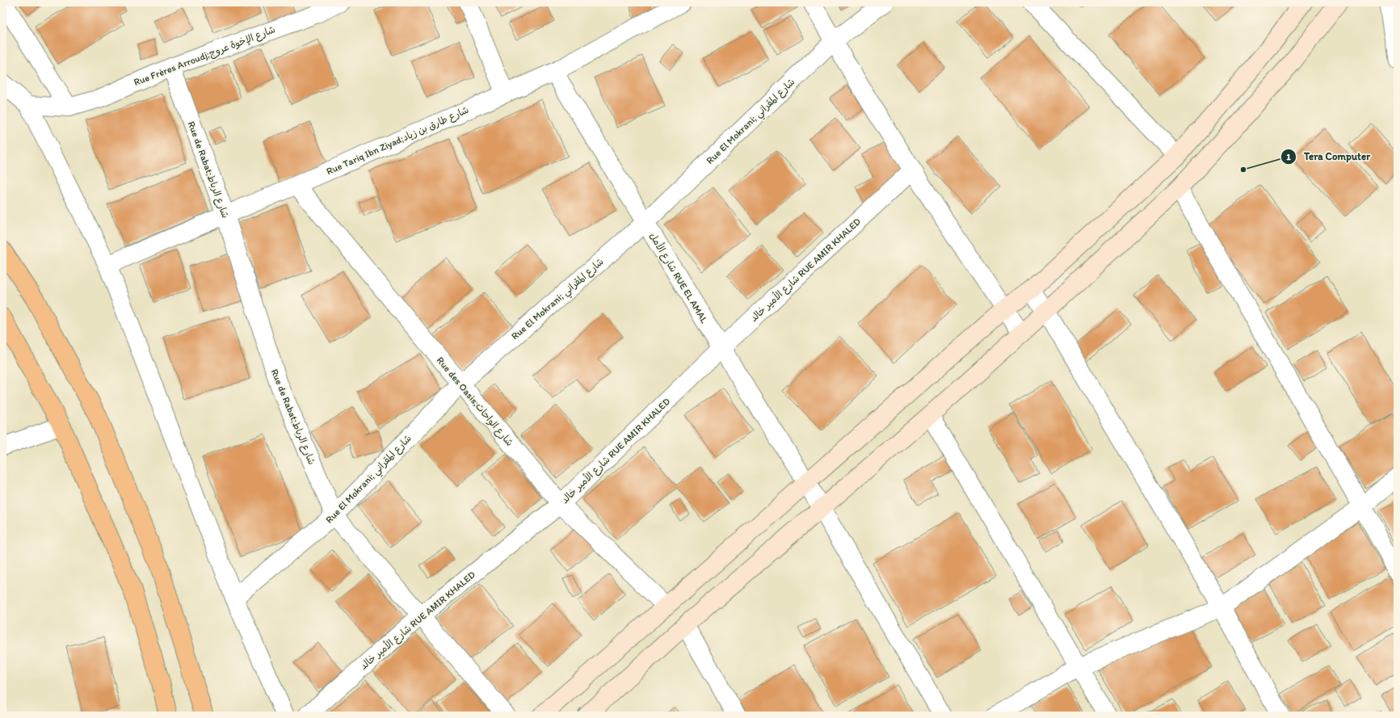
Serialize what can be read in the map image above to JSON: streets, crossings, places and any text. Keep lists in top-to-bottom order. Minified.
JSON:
{"streets":{"street":["Rue Frères Arroudj;شارع الإخوة عروج","Rue El Mokrani; شارع المقراني","Rue Tariq Ibn Ziyad;شارع طارق بن زياد","Rue de Rabat;شارع الرباط","شارع الأمير خالد RUE AMIR KHALED","شارع الأمل RUE EL AMAL","Rue des Oasis;شارع الواحات"]},"crossings":[["Rue Frères Arroudj;شارع الإخوة عروج","Rue de Rabat;شارع الرباط"],["Rue El Mokrani; شارع المقراني","Rue de Rabat;شارع الرباط"],["Rue El Mokrani; شارع المقراني","شارع الأمل RUE EL AMAL"],["Rue El Mokrani; شارع المقراني","Rue des Oasis;شارع الواحات"],["Rue Tariq Ibn Ziyad;شارع طارق بن زياد","Rue de Rabat;شارع الرباط"],["Rue Tariq Ibn Ziyad;شارع طارق بن زياد","شارع الأمل RUE EL AMAL"],["Rue Tariq Ibn Ziyad;شارع طارق بن زياد","Rue des Oasis;شارع الواحات"],["Rue de Rabat;شارع الرباط","شارع الأمير خالد RUE AMIR KHALED"],["شارع الأمير خالد RUE AMIR KHALED","شارع الأمل RUE EL AMAL"],["شارع الأمير خالد RUE AMIR KHALED","Rue des Oasis;شارع الواحات"]],"places":["Tera Computer"]}
